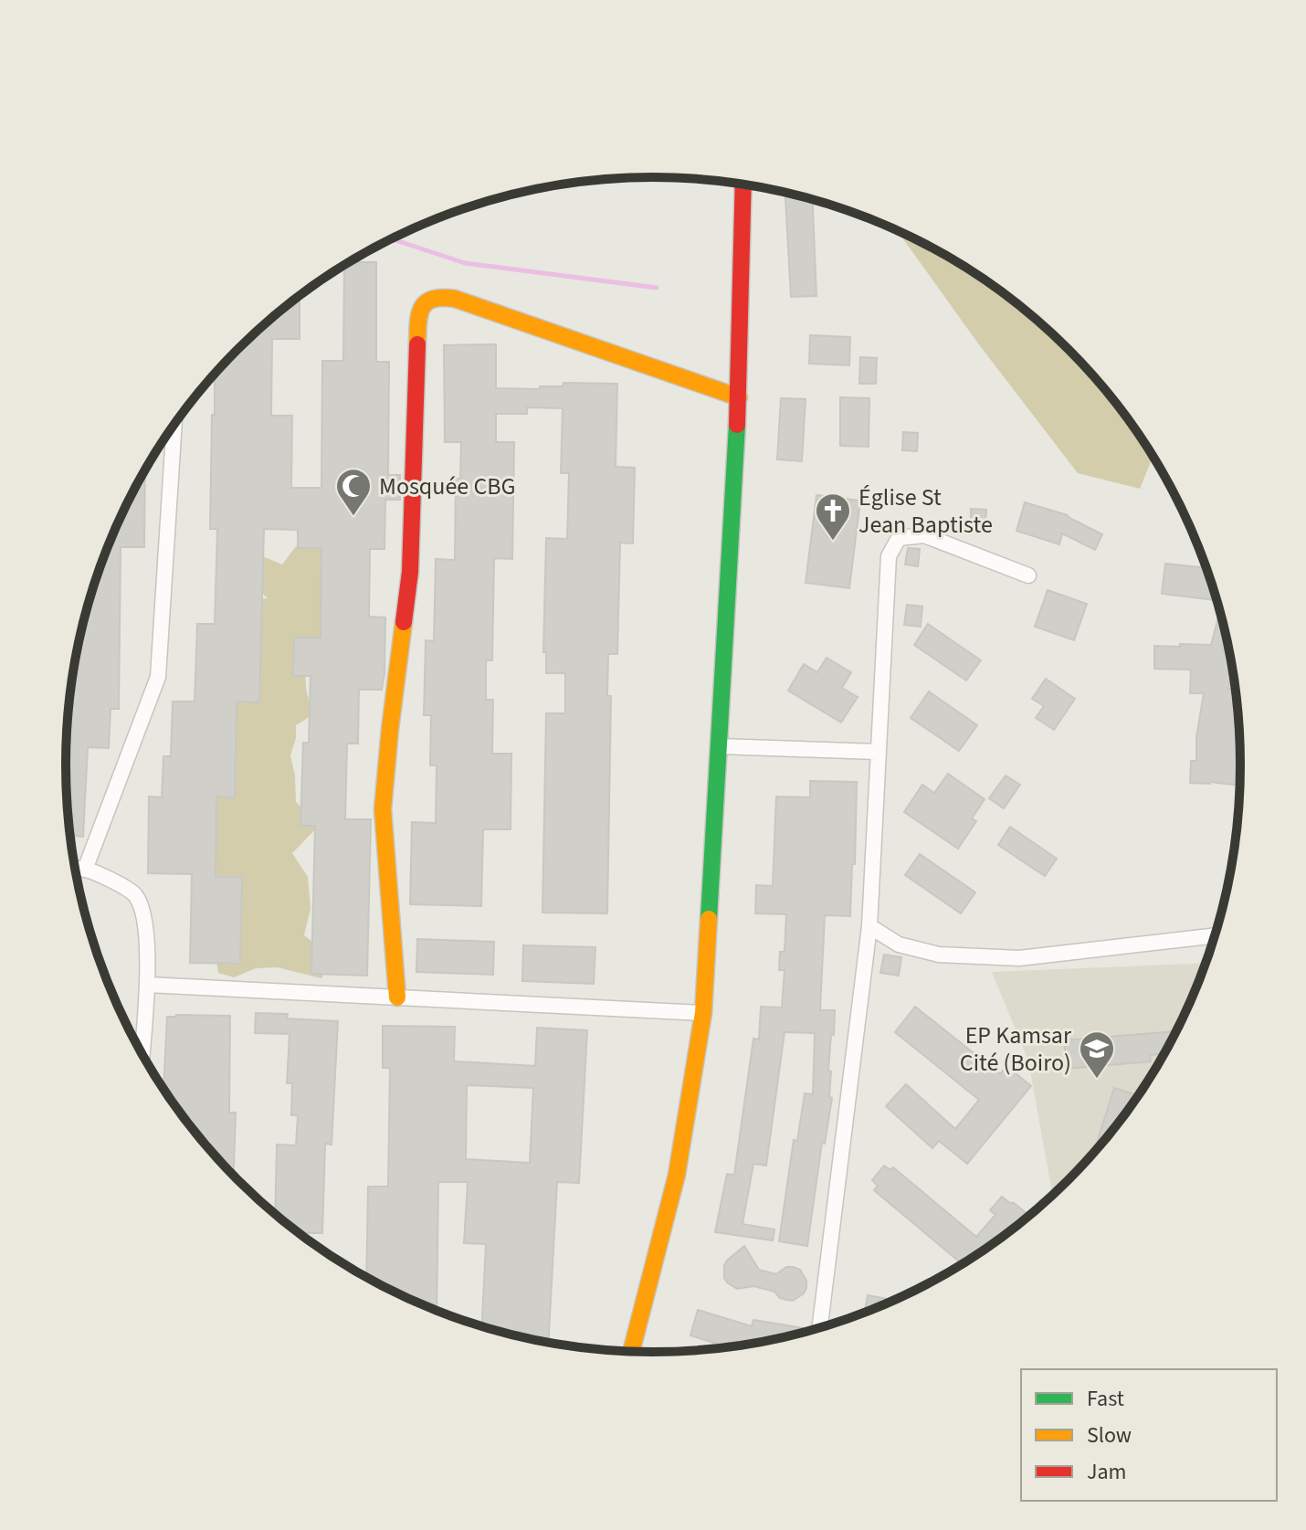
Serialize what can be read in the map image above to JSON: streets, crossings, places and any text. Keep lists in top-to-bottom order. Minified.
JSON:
{"places":{"mosque":["Mosquée CBG"],"church":["Église St Jean Baptiste"],"school or university":["EP Kamsar Cité (Boiro)"]},"legend":["Fast","Slow","Jam"]}
